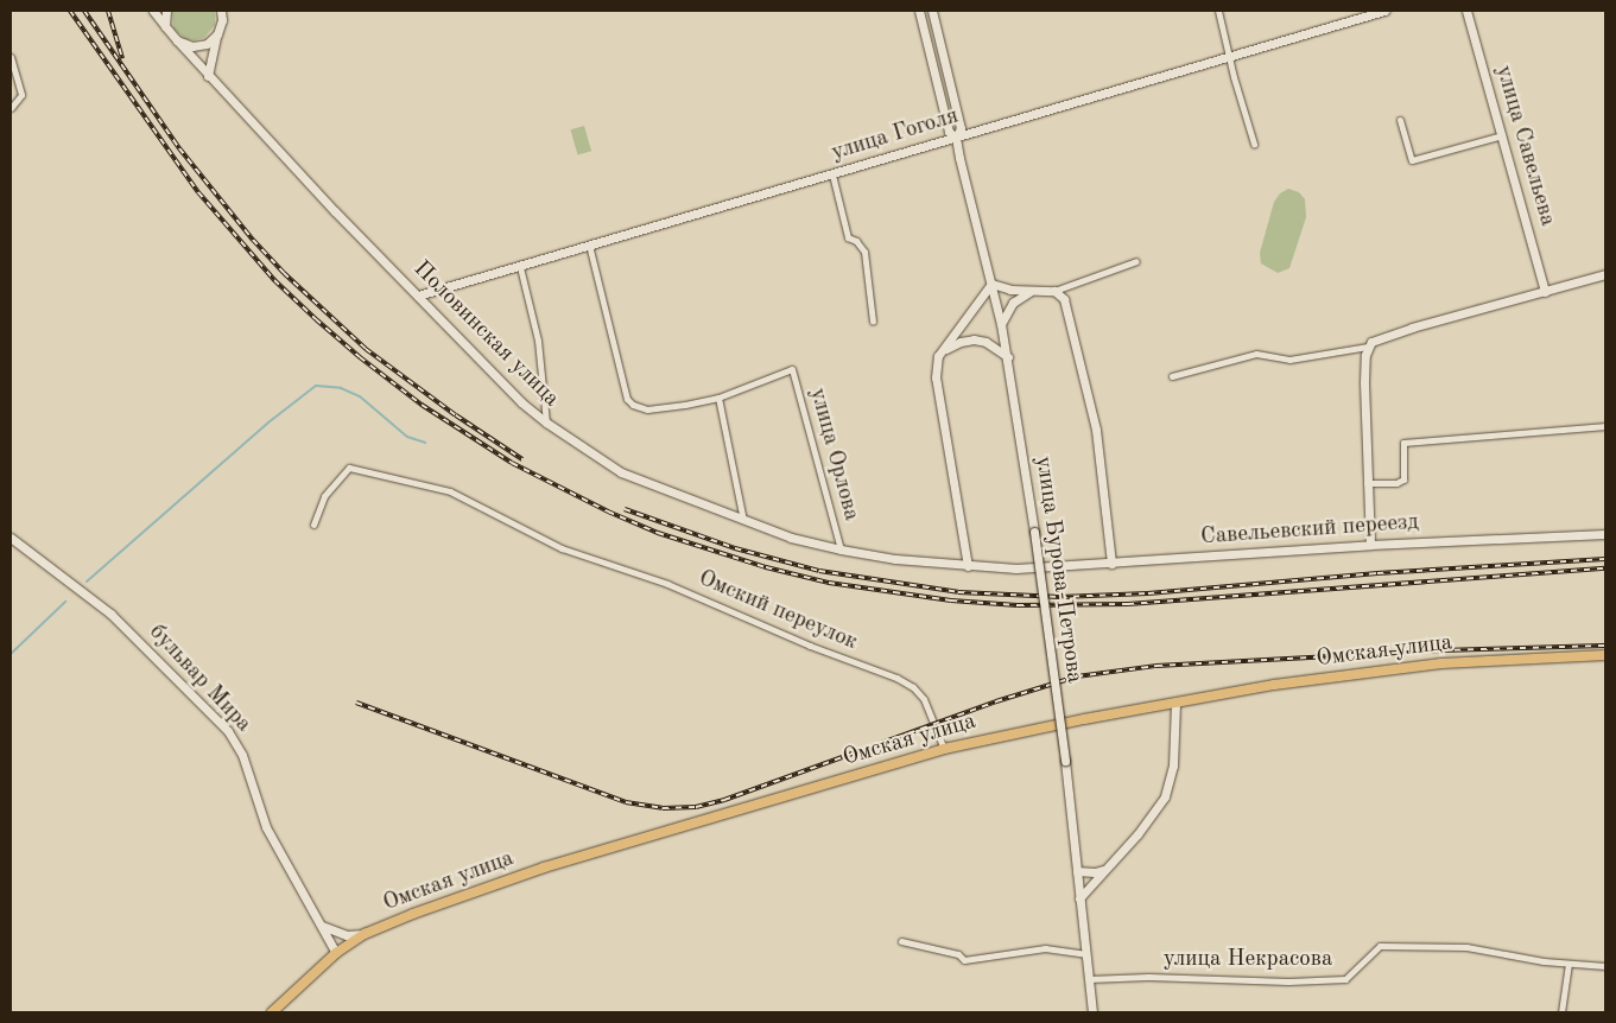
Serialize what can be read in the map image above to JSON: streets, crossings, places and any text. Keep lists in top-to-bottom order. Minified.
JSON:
{"streets":{"main road":["улица Гоголя","улица Савельева","Половинская улица","Савельевский переезд","улица Бурова-Петрова","Омская улица","бульвар Мира"],"street":["улица Орлова","Омский переулок","улица Некрасова"]},"crossings":[["улица Гоголя","Половинская улица"],["улица Гоголя","улица Бурова-Петрова"],["Половинская улица","улица Орлова"],["Половинская улица","Савельевский переезд"],["улица Бурова-Петрова","улица Некрасова"],["Омский переулок","Омская улица"],["Омская улица","бульвар Мира"]]}
